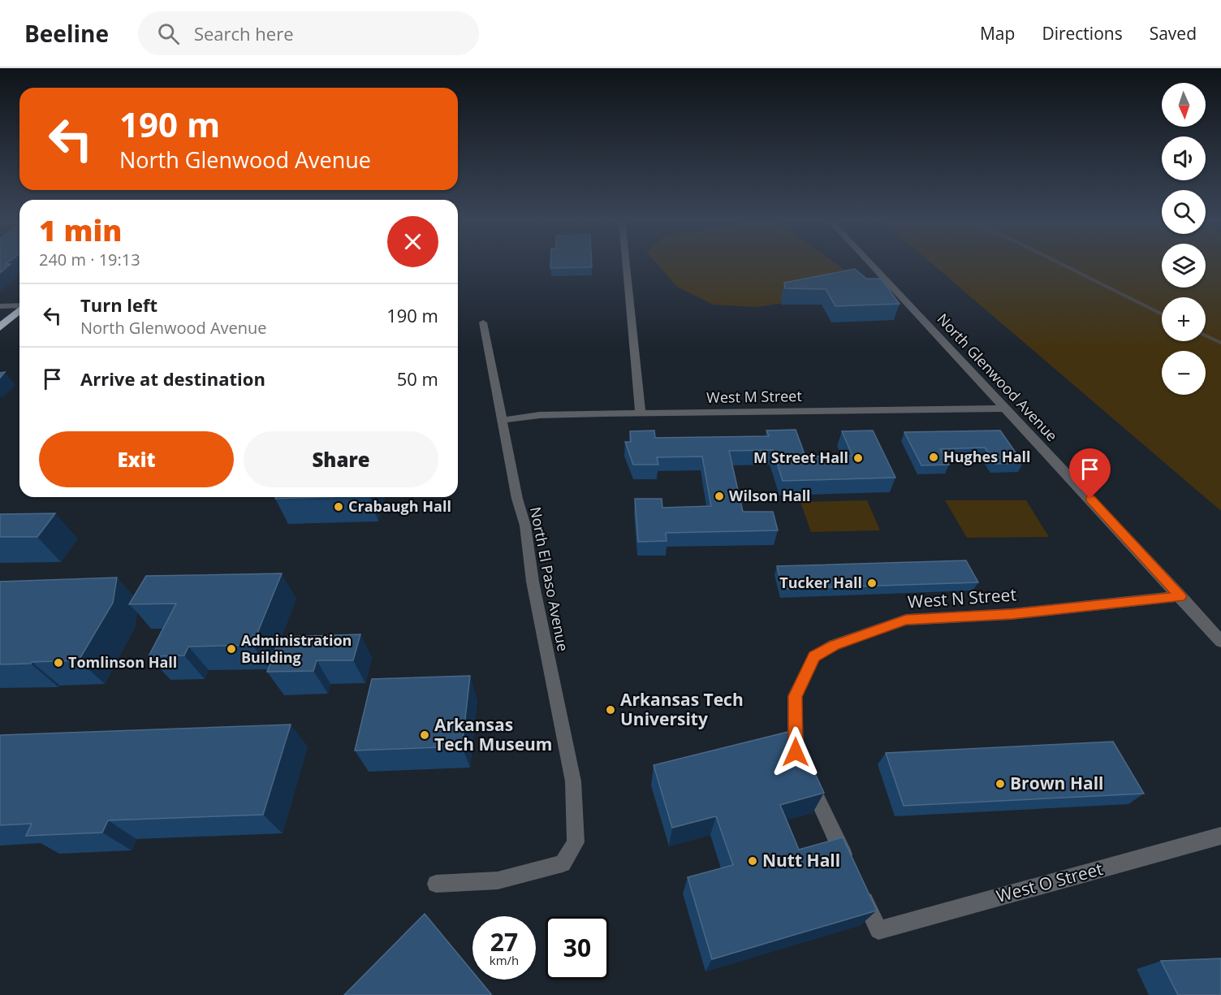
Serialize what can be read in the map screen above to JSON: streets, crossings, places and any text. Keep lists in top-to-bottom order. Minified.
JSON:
{"streets":{"street":["North Glenwood Avenue","West M Street","North El Paso Avenue","West N Street","West O Street"]},"crossings":[["North Glenwood Avenue","West M Street"],["North Glenwood Avenue","West N Street"],["West M Street","North El Paso Avenue"]],"places":["Hughes Hall","M Street Hall","Wilson Hall","Crabaugh Hall","Tucker Hall","Administration Building","Tomlinson Hall","Arkansas Tech University","Arkansas Tech Museum","Brown Hall","Nutt Hall"],"north":"bottom","page":{"header":"Beeline","search":"Search here","nav":["Map","Directions","Saved"],"map_buttons":["+","−"],"turn":["190 m","North Glenwood Avenue"],"heading":["1 min","240 m · 19:13"],"list":[{"name":"Turn left","note":"North Glenwood Avenue","value":"190 m"},{"name":"Arrive at destination","value":"50 m"}],"buttons":["Exit","Share"],"speed":"27 km/h","limit":"30"}}
